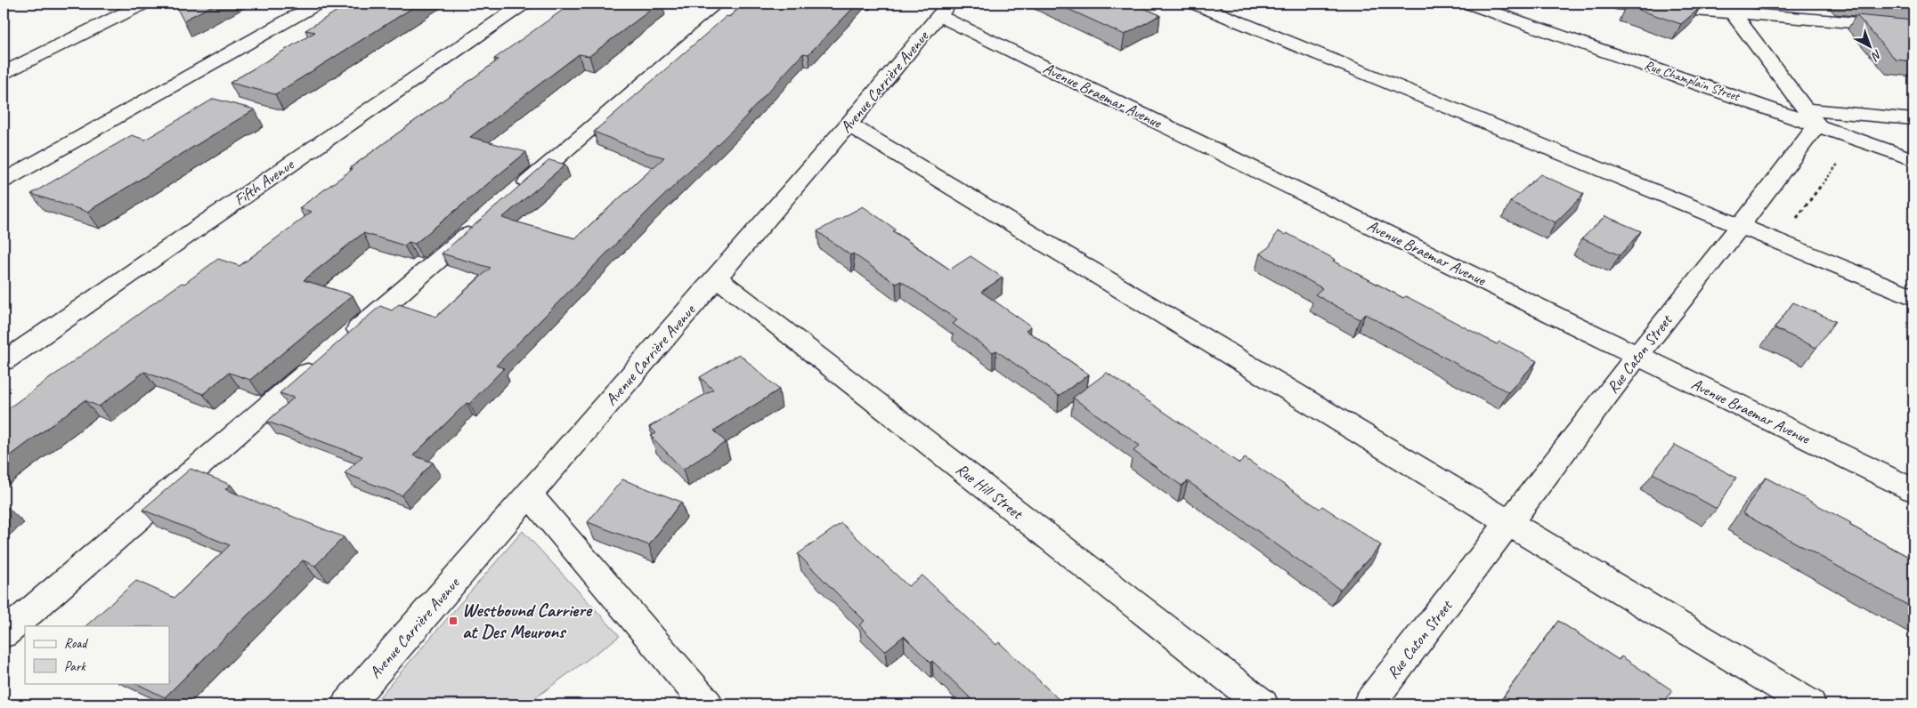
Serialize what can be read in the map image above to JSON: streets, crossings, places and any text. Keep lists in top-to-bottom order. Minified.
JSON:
{"streets":{"street":["Rue Champlain Street","Avenue Carrière Avenue","Avenue Braemar Avenue","Fifth Avenue","Rue Caton Street","Rue Hill Street"]},"crossings":[["Rue Champlain Street","Rue Caton Street"],["Avenue Carrière Avenue","Avenue Braemar Avenue"],["Avenue Carrière Avenue","Rue Hill Street"],["Avenue Braemar Avenue","Rue Caton Street"]],"places":{"transit":["Westbound Carriere at Des Meurons"]},"legend":["Road","Park"],"north":"bottom right"}
